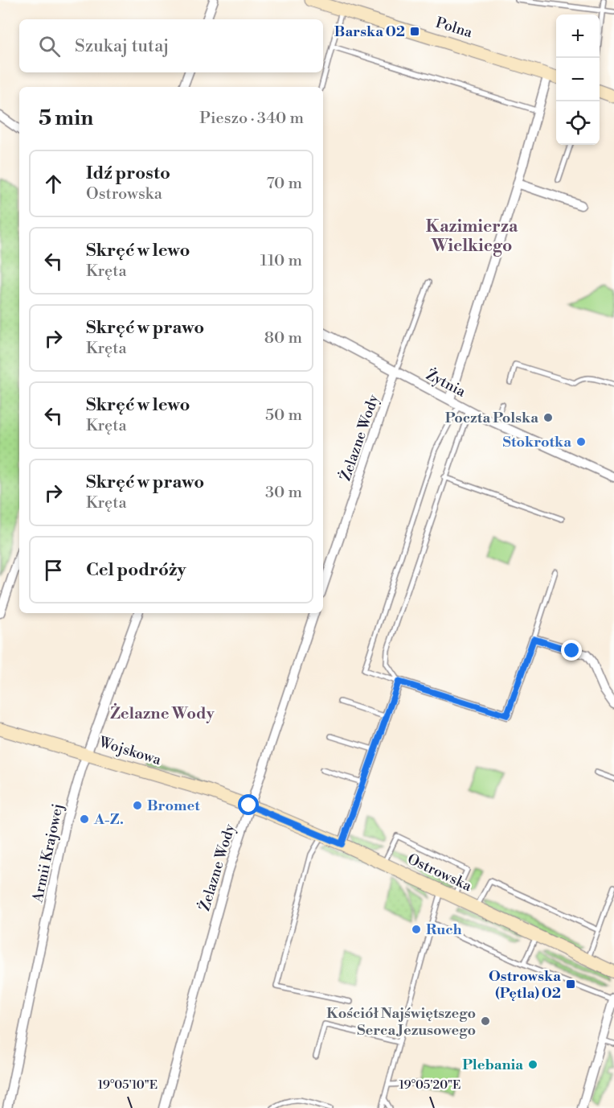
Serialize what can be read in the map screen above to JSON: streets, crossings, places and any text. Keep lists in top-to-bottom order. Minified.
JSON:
{"streets":{"street":["Polna","Żytnia","Żelazne Wody","Wojskowa","Armii Krajowej","Ostrowska"]},"crossings":[["Żytnia","Żelazne Wody"],["Żelazne Wody","Wojskowa"],["Żelazne Wody","Ostrowska"],["Wojskowa","Armii Krajowej"],["Wojskowa","Ostrowska"]],"districts":["Kazimierza Wielkiego","Żelazne Wody"],"places":{"transit":["Barska 02","Ostrowska (Pętla) 02"],"other":["Poczta Polska","Stokrotka","Bromet","A-Z.","Ruch","Kościół Najświętszego Serca Jezusowego","Plebania"]},"page":{"map_buttons":["+","−"],"search":"Szukaj tutaj","heading":["5 min","Pieszo · 340 m"],"list":[["Idź prosto","Ostrowska","70 m"],["Skręć w lewo","Kręta","110 m"],["Skręć w prawo","Kręta","80 m"],["Skręć w lewo","Kręta","50 m"],["Skręć w prawo","Kręta","30 m"],"Cel podróży"]},"coordinates":["19°05'10\"E","19°05'20\"E"]}
